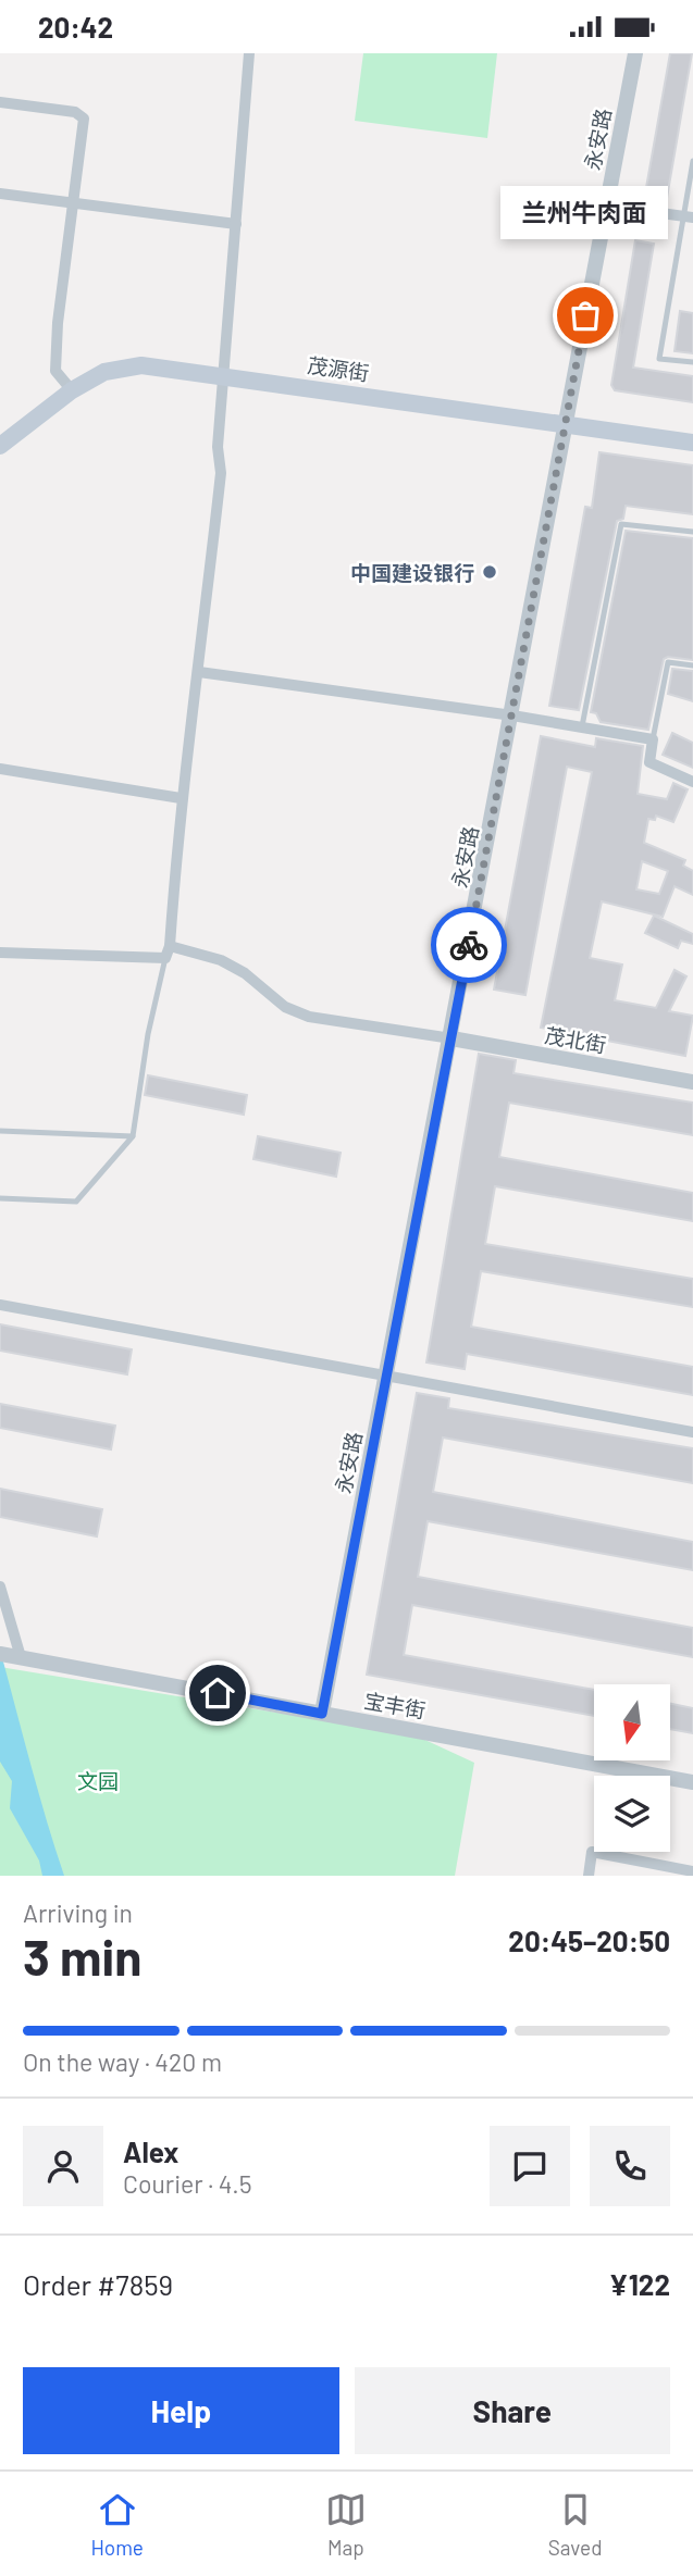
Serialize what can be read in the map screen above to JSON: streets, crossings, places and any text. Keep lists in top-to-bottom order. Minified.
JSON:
{"streets":{"main road":["茂源街"],"street":["永安路","茂北街","宝丰街"]},"crossings":[["永安路","茂源街"],["永安路","茂北街"],["永安路","宝丰街"]],"parks":["文园"],"places":["兰州牛肉面","中国建设银行"],"north":"bottom","page":{"status":"20:42","bubble":"兰州牛肉面","heading":["3 min","Arriving in","20:45–20:50"],"panel":["Alex","Courier · 4.5","Order #7859","¥122"],"bar":"On the way · 420 m","buttons":["Help","Share"],"tabs":["Home","Map","Saved"]}}
